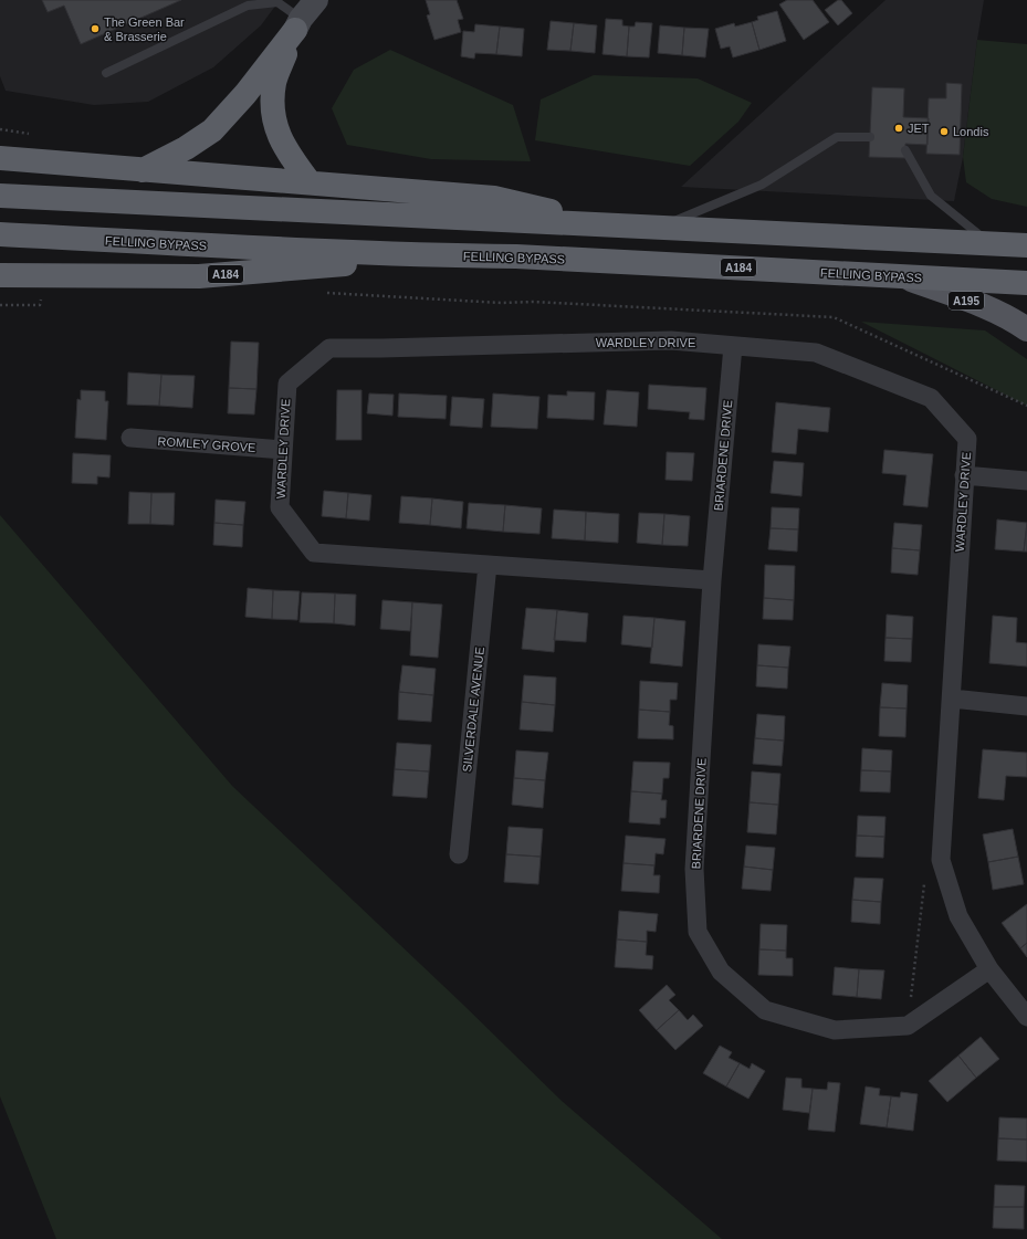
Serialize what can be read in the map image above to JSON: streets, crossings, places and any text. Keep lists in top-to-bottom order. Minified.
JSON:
{"streets":{"highway":["FELLING BYPASS","A184"],"main road":["A195"],"street":["WARDLEY DRIVE","ROMLEY GROVE","BRIARDENE DRIVE","SILVERDALE AVENUE"]},"crossings":[["FELLING BYPASS","A184"],["FELLING BYPASS","A195"],["WARDLEY DRIVE","ROMLEY GROVE"],["WARDLEY DRIVE","BRIARDENE DRIVE"],["WARDLEY DRIVE","SILVERDALE AVENUE"]],"places":["The Green Bar & Brasserie","JET","Londis"]}
